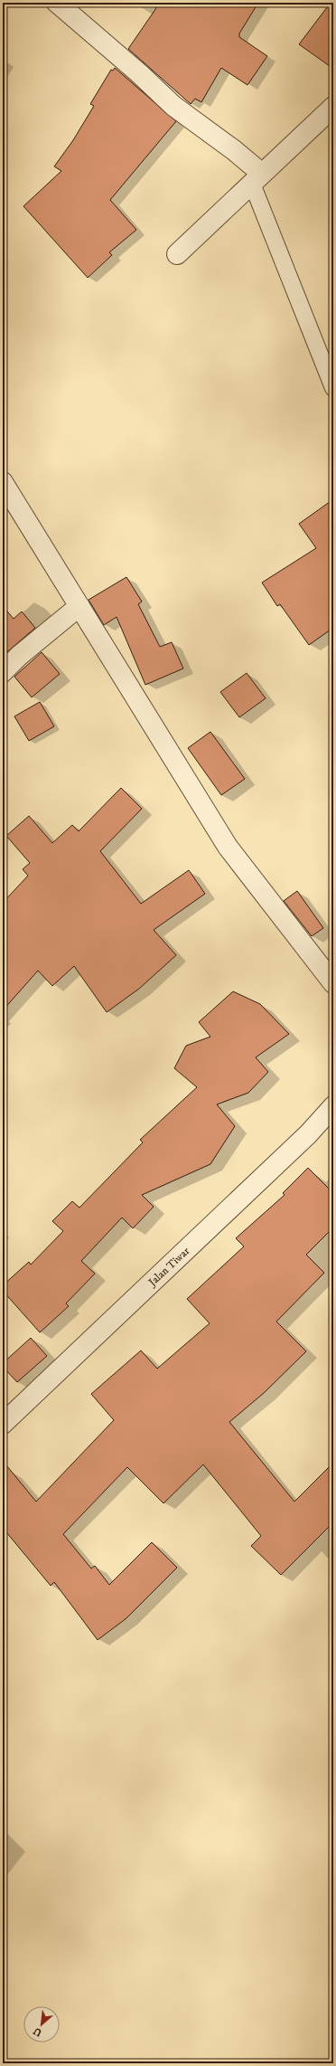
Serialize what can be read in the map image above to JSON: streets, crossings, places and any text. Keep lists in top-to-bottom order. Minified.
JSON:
{"streets":{"street":["Jalan Tiwar"]},"north":"bottom left"}
